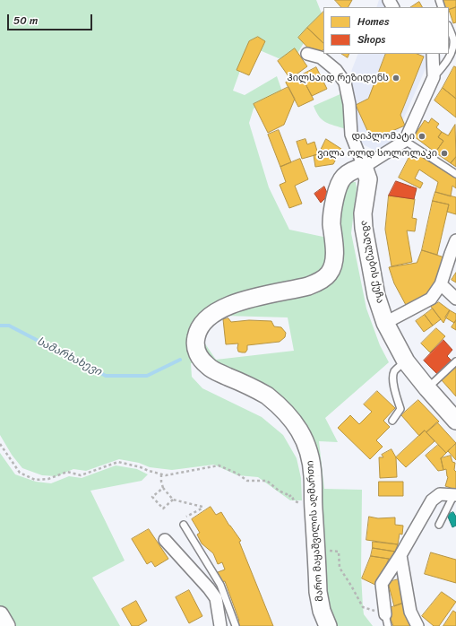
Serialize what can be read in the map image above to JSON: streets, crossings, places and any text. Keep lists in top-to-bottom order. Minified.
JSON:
{"streets":{"main road":["ამაღლების ქუჩა","მარო მაყაშვილის აღმართი"]},"crossings":[["ამაღლების ქუჩა","მარო მაყაშვილის აღმართი"]],"water":["სამარხახევი"],"places":["ჰილსაიდ რეზიდენს","დიპლომატი","ვილა ოლდ სოლოლაკი"],"legend":["Homes","Shops"],"scale_bar":"50 m"}
